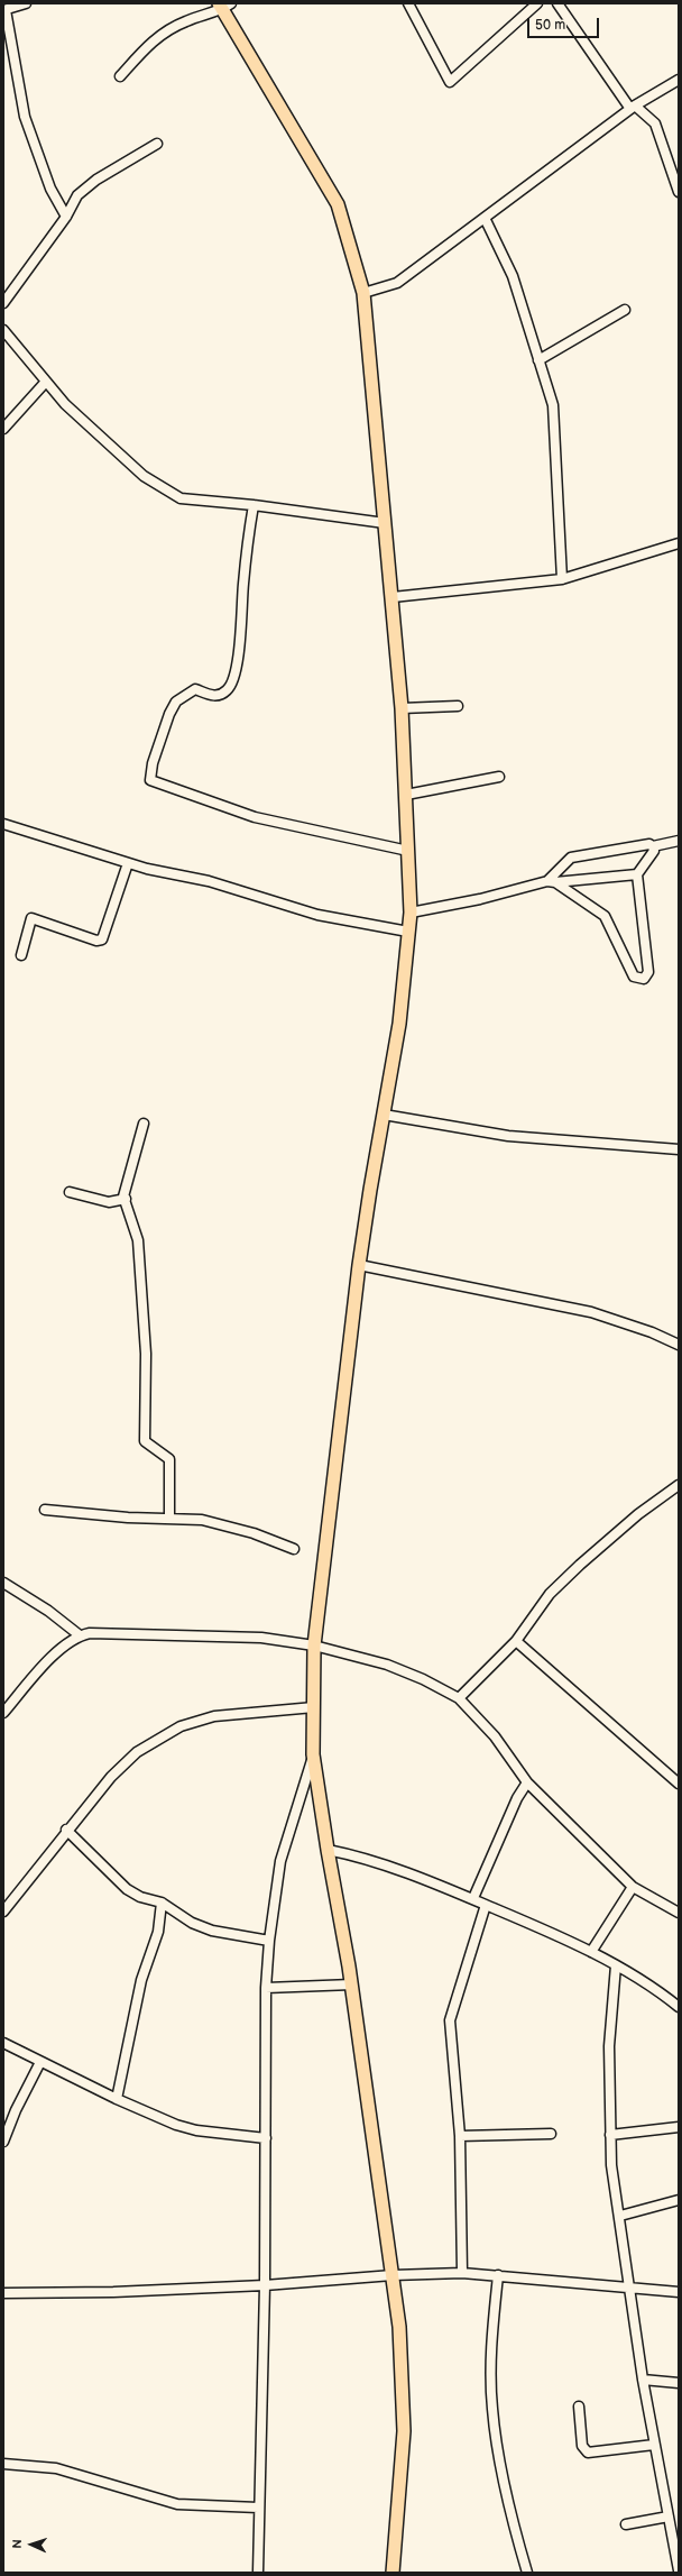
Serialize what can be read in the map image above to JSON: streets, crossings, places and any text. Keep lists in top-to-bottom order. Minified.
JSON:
{"scale_bar":"50 m","north":"left"}
